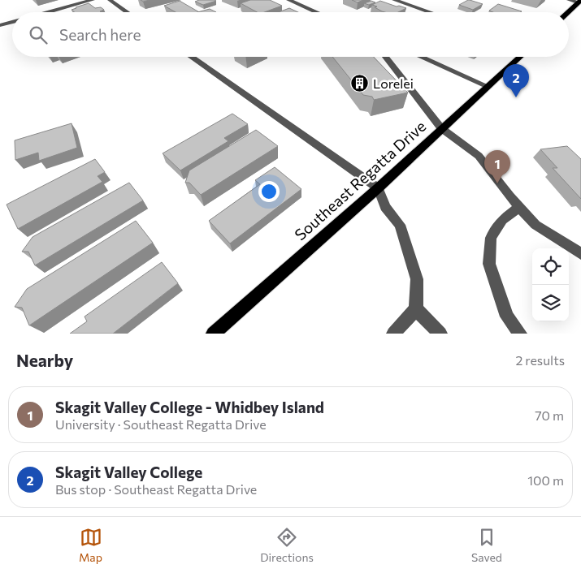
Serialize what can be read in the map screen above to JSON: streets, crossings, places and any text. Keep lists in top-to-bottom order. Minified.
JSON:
{"streets":{"main road":["Southeast Regatta Drive"]},"places":{"building":["Lorelei"]},"page":{"search":"Search here","pins":["2","1"],"heading":["Nearby","2 results"],"list":[{"mark":"1","name":"Skagit Valley College - Whidbey Island","note":"University · Southeast Regatta Drive","value":"70 m"},{"mark":"2","name":"Skagit Valley College","note":"Bus stop · Southeast Regatta Drive","value":"100 m"}],"nav":["Map","Directions","Saved"]}}
